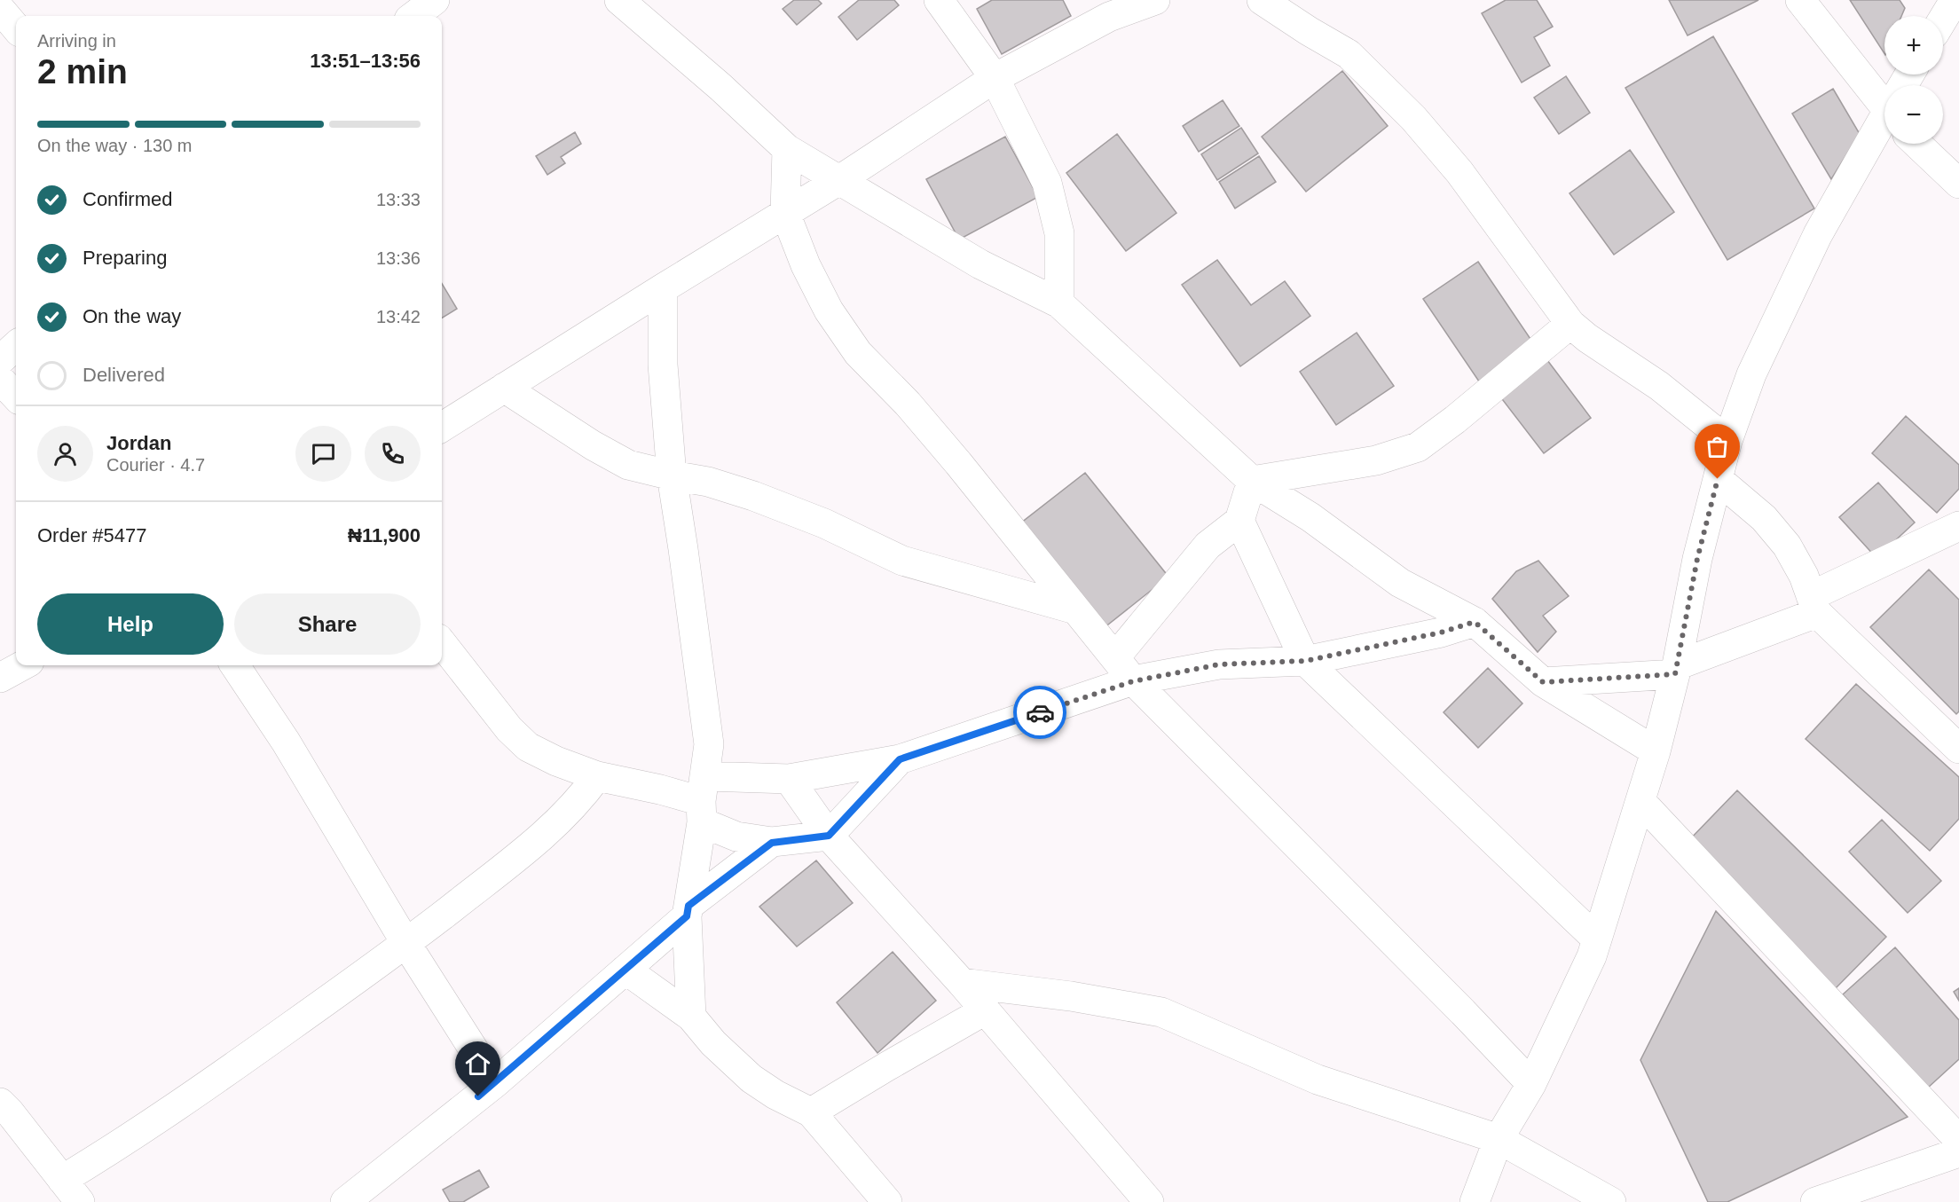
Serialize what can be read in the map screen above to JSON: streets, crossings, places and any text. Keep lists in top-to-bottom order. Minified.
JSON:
{"page":{"map_buttons":["+","−"],"heading":["2 min","Arriving in","13:51–13:56"],"panel":["Jordan","Courier · 4.7","Order #5477","₦11,900"],"bar":"On the way · 130 m","list":[["Confirmed","13:33"],["Preparing","13:36"],["On the way","13:42"],"Delivered"],"buttons":["Help","Share"]}}
